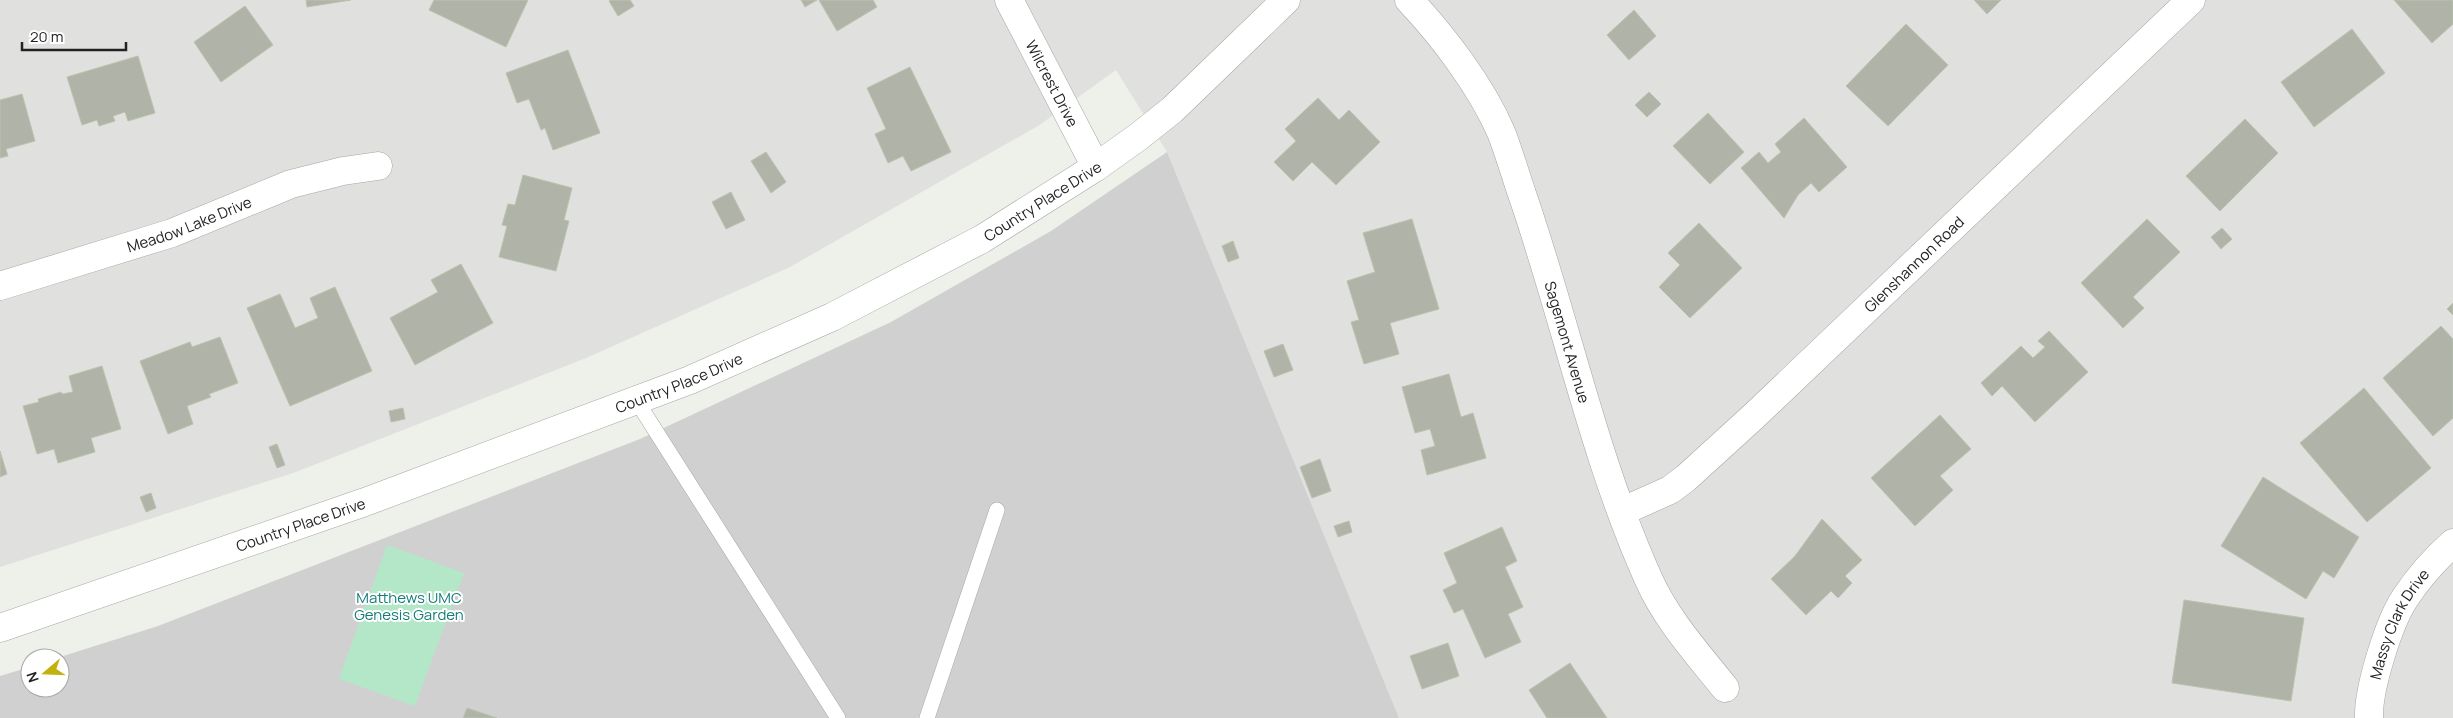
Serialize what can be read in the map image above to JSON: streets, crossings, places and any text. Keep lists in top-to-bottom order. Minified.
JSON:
{"streets":{"street":["Wilcrest Drive","Country Place Drive","Meadow Lake Drive","Glenshannon Road","Sagemont Avenue","Massy Clark Drive"]},"crossings":[["Wilcrest Drive","Country Place Drive"],["Glenshannon Road","Sagemont Avenue"]],"parks":["Matthews UMC Genesis Garden"],"scale_bar":"20 m","north":"left"}
